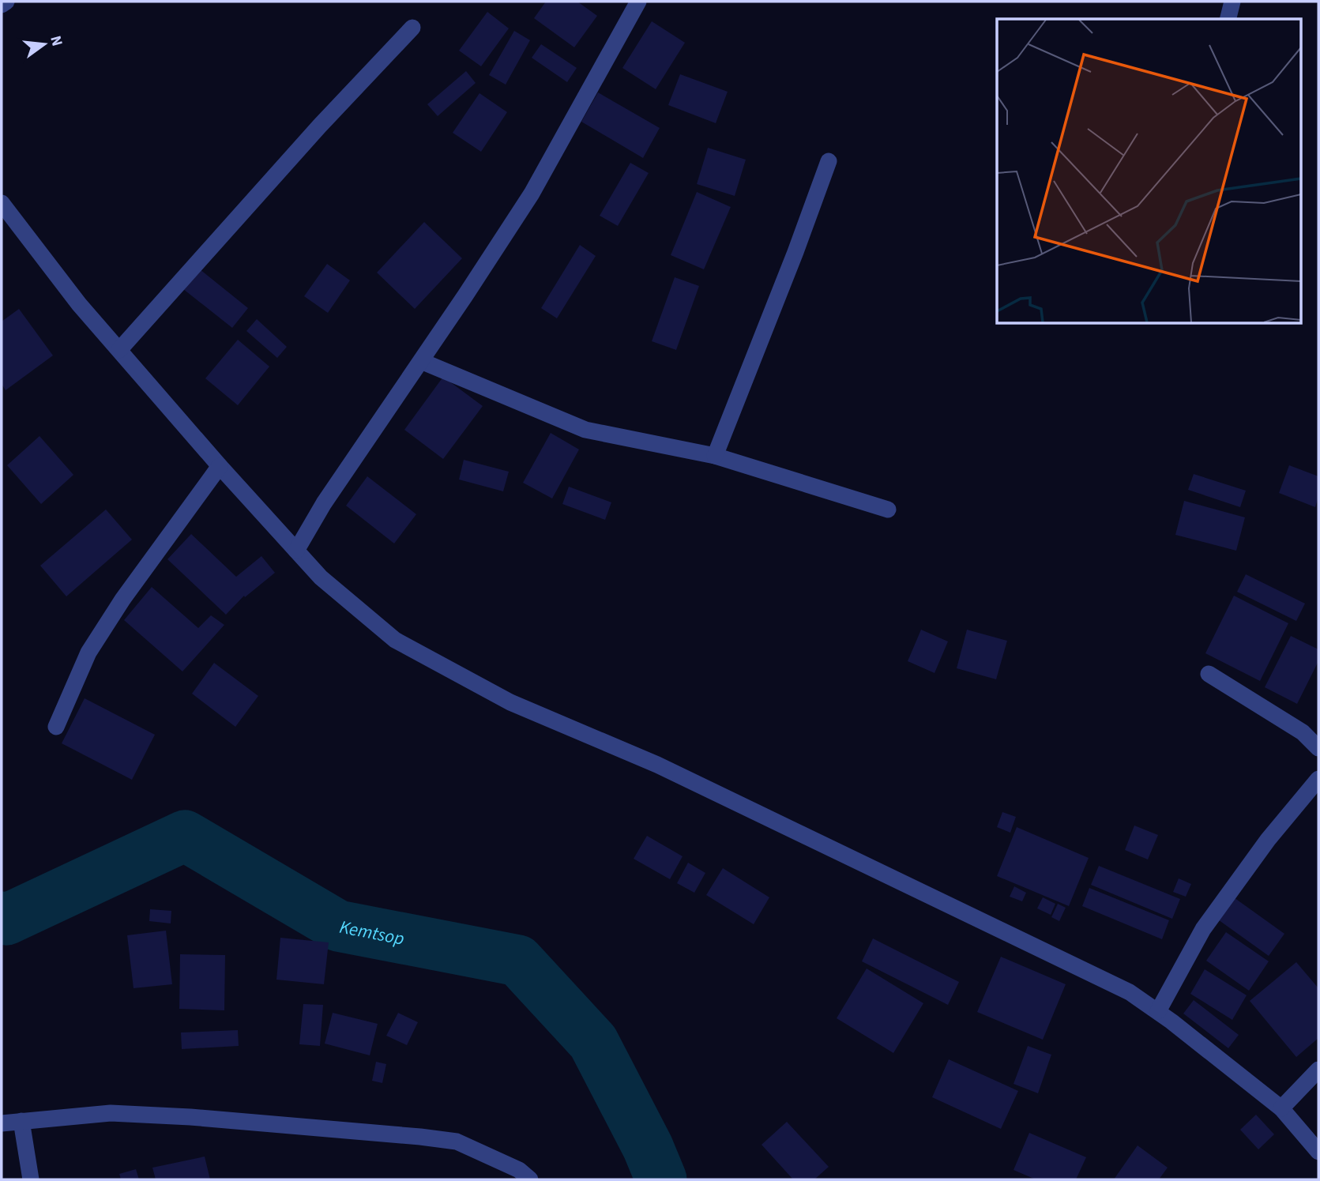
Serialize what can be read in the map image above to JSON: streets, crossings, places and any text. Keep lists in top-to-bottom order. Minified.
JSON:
{"water":["Kemtsop"],"north":"right"}
